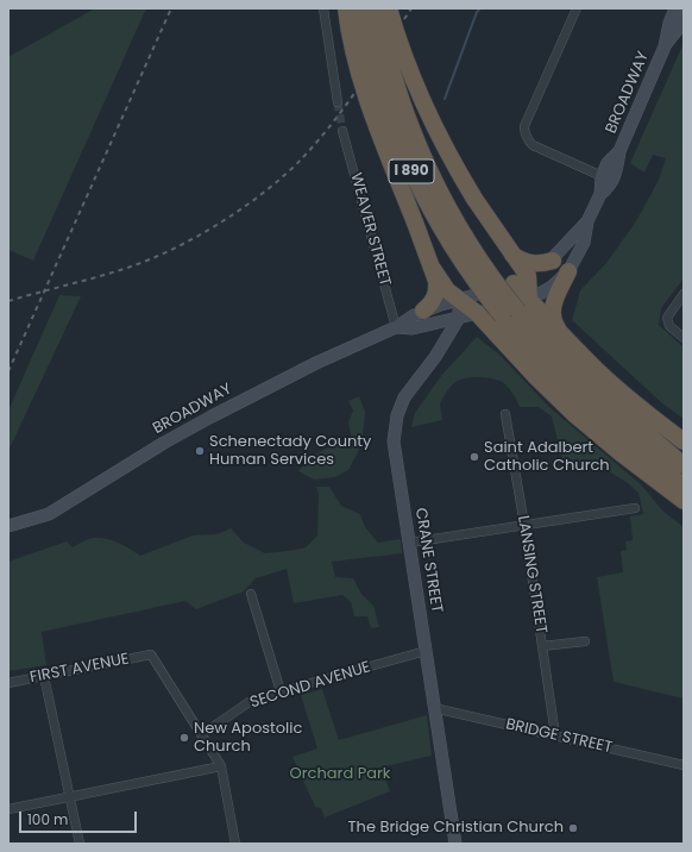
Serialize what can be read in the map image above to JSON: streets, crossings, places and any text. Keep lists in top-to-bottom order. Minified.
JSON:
{"streets":{"highway":["I 890"],"main road":["BROADWAY","CRANE STREET"],"street":["WEAVER STREET","LANSING STREET","FIRST AVENUE","SECOND AVENUE","BRIDGE STREET"]},"crossings":[["BROADWAY","I 890"],["BROADWAY","WEAVER STREET"],["BROADWAY","CRANE STREET"],["CRANE STREET","SECOND AVENUE"],["CRANE STREET","BRIDGE STREET"],["LANSING STREET","BRIDGE STREET"],["FIRST AVENUE","SECOND AVENUE"]],"parks":["Orchard Park"],"places":["Schenectady County Human Services","Saint Adalbert Catholic Church","New Apostolic Church","The Bridge Christian Church"],"scale_bar":"100 m"}
